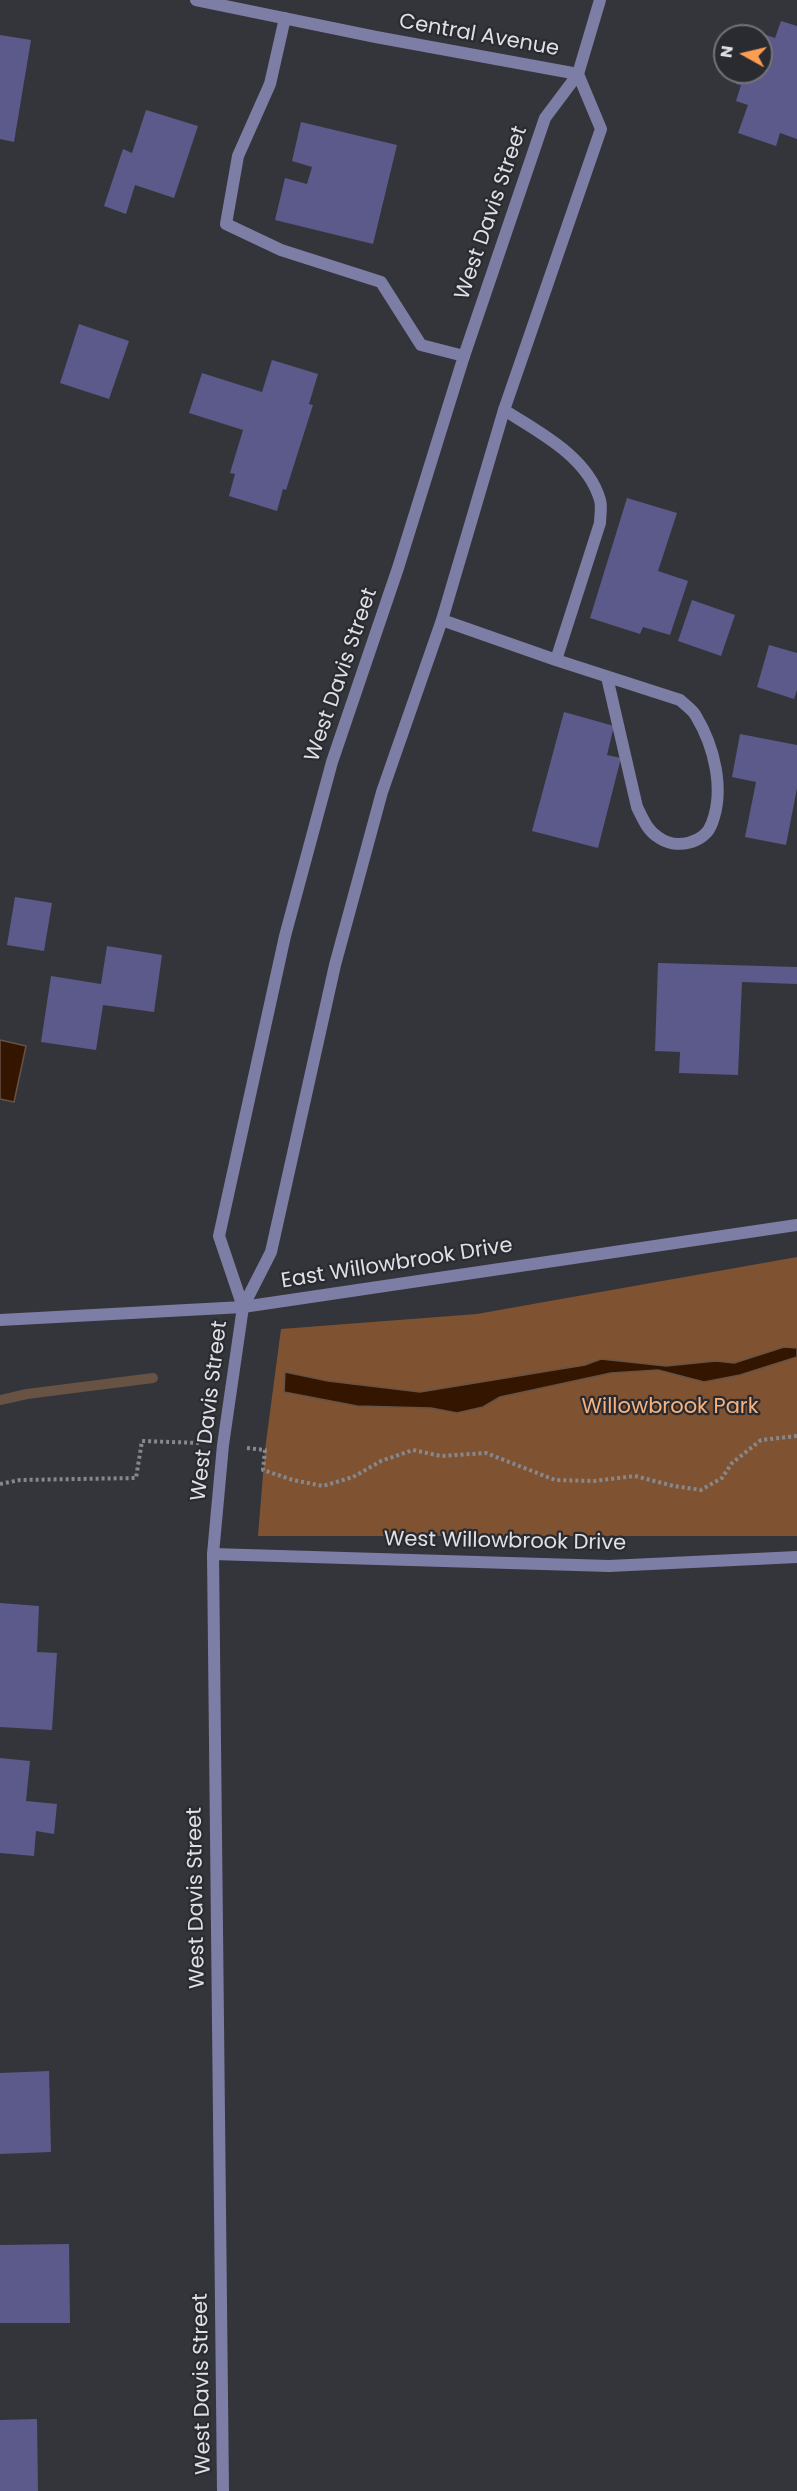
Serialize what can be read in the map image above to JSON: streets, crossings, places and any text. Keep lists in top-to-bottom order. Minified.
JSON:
{"streets":{"street":["Central Avenue","West Davis Street","East Willowbrook Drive","West Willowbrook Drive"]},"crossings":[["Central Avenue","West Davis Street"],["West Davis Street","East Willowbrook Drive"],["West Davis Street","West Willowbrook Drive"]],"parks":["Willowbrook Park"],"north":"left"}
